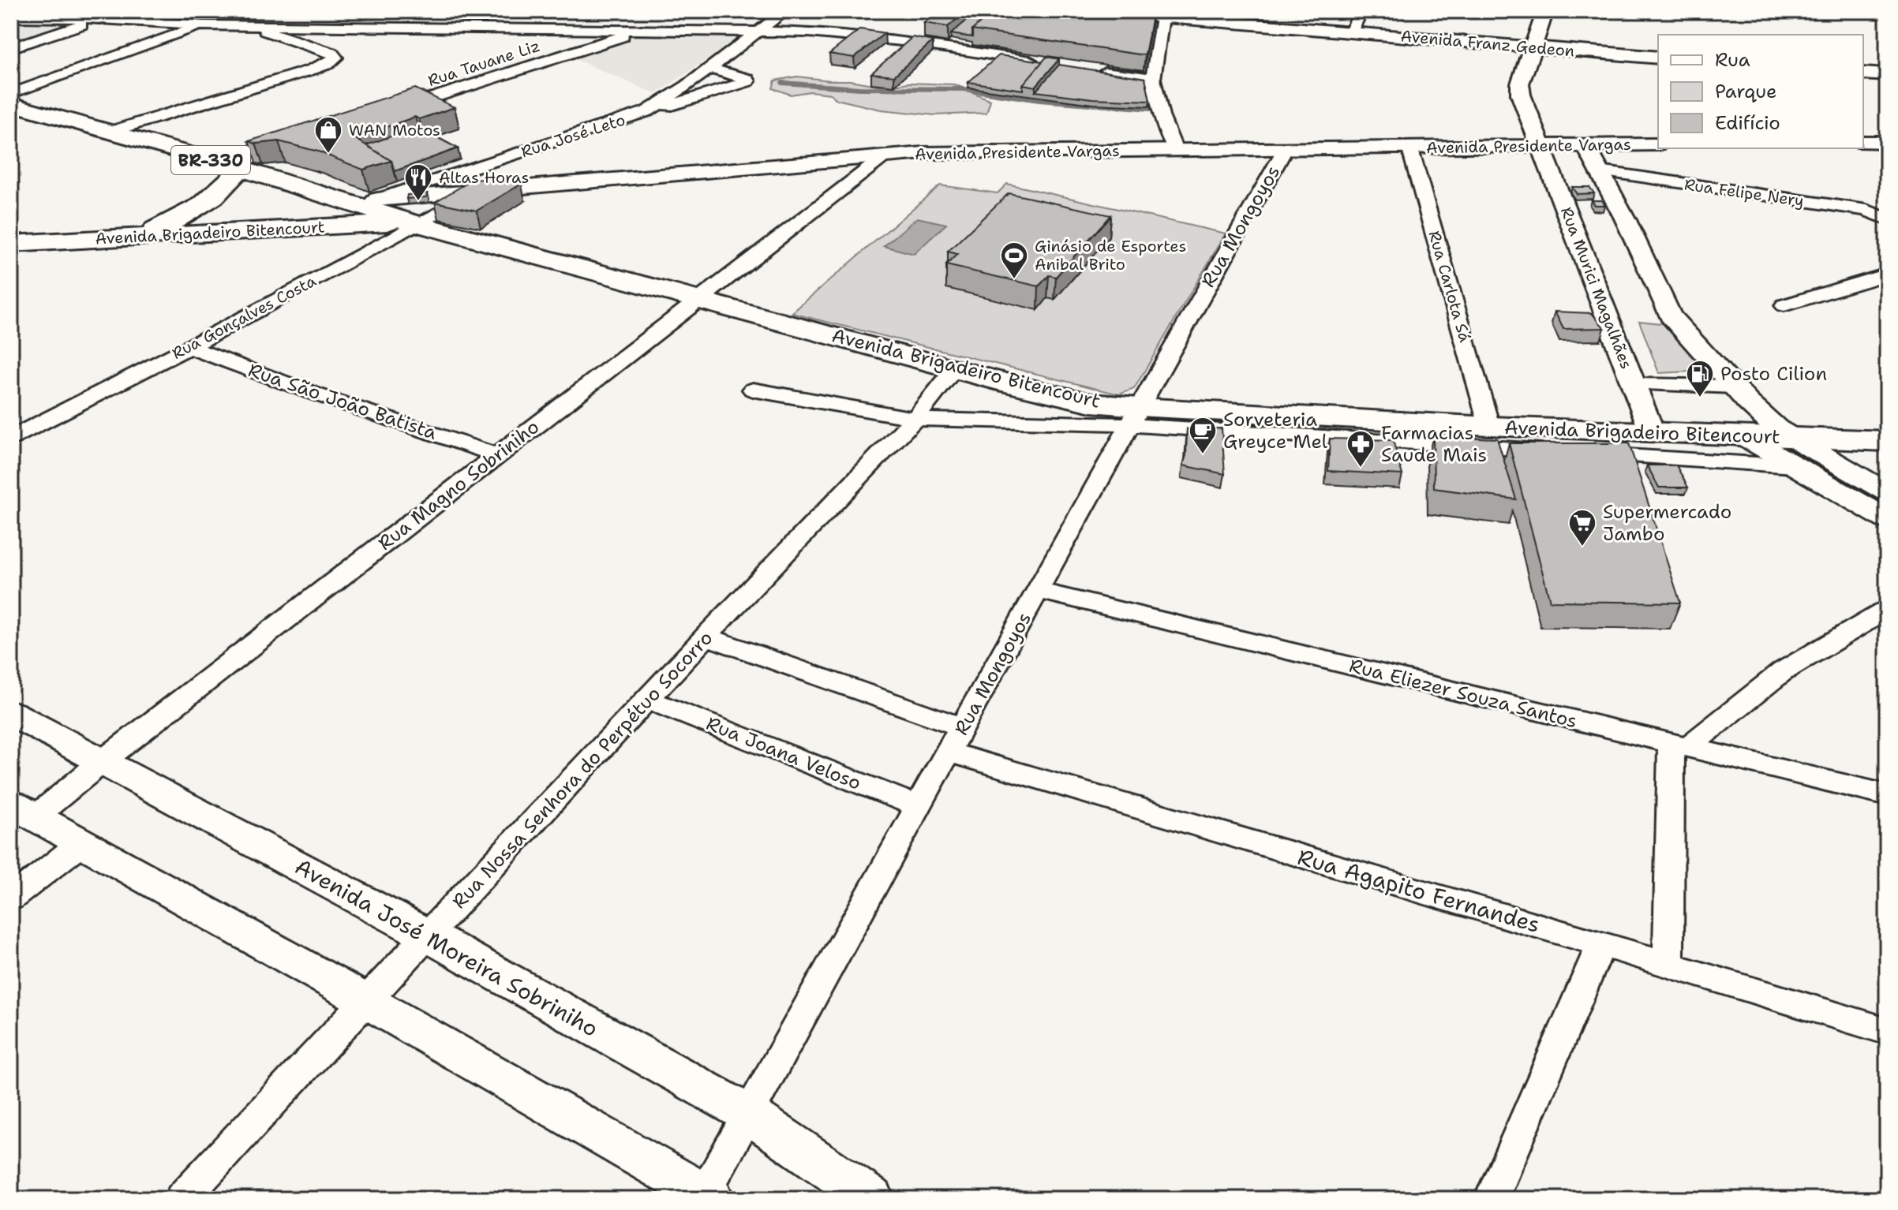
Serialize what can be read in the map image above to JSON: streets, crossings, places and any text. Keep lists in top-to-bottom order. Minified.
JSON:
{"streets":{"main road":["BR-330","Avenida Brigadeiro Bitencourt"],"street":["Avenida Franz Gedeon","Rua Tauane Liz","Rua José Leto","Avenida Presidente Vargas","Rua Felipe Nery","Rua Mongoyos","Rua Carlota Sá","Rua Murici Magalhães","Rua Gonçalves Costa","Rua São João Batista","Rua Magno Sobriniho","Rua Eliezer Souza Santos","Rua Joana Veloso","Rua Nossa Senhora do Perpétuo Socorro","Rua Agapito Fernandes","Avenida José Moreira Sobriniho"]},"crossings":[["Avenida Franz Gedeon","Rua Murici Magalhães"],["Rua José Leto","Avenida Presidente Vargas"],["Rua José Leto","BR-330"],["Avenida Presidente Vargas","Rua Mongoyos"],["Avenida Presidente Vargas","Rua Carlota Sá"],["Avenida Presidente Vargas","Rua Murici Magalhães"],["Avenida Presidente Vargas","Rua Gonçalves Costa"],["Avenida Presidente Vargas","Rua Magno Sobriniho"],["BR-330","Avenida Brigadeiro Bitencourt"],["BR-330","Rua Gonçalves Costa"],["Rua Mongoyos","Avenida Brigadeiro Bitencourt"],["Rua Mongoyos","Rua Eliezer Souza Santos"],["Rua Mongoyos","Rua Joana Veloso"],["Rua Mongoyos","Rua Agapito Fernandes"],["Rua Mongoyos","Avenida José Moreira Sobriniho"],["Avenida Brigadeiro Bitencourt","Rua Carlota Sá"],["Avenida Brigadeiro Bitencourt","Rua Murici Magalhães"],["Avenida Brigadeiro Bitencourt","Rua Gonçalves Costa"],["Avenida Brigadeiro Bitencourt","Rua Magno Sobriniho"],["Avenida Brigadeiro Bitencourt","Rua Nossa Senhora do Perpétuo Socorro"],["Rua Gonçalves Costa","Rua São João Batista"],["Rua São João Batista","Rua Magno Sobriniho"],["Rua Magno Sobriniho","Avenida José Moreira Sobriniho"],["Rua Joana Veloso","Rua Nossa Senhora do Perpétuo Socorro"],["Rua Nossa Senhora do Perpétuo Socorro","Avenida José Moreira Sobriniho"]],"places":{"shop":["WAN Motos"],"restaurant":["Altas Horas"],"sports":["Ginásio de Esportes Anibal Brito"],"fuel station":["Posto Cilion"],"cafe":["Sorveteria Greyce Mel"],"pharmacy":["Farmacias Saude Mais"],"supermarket":["Supermercado Jambo"]},"legend":["Rua","Parque","Edifício"]}
